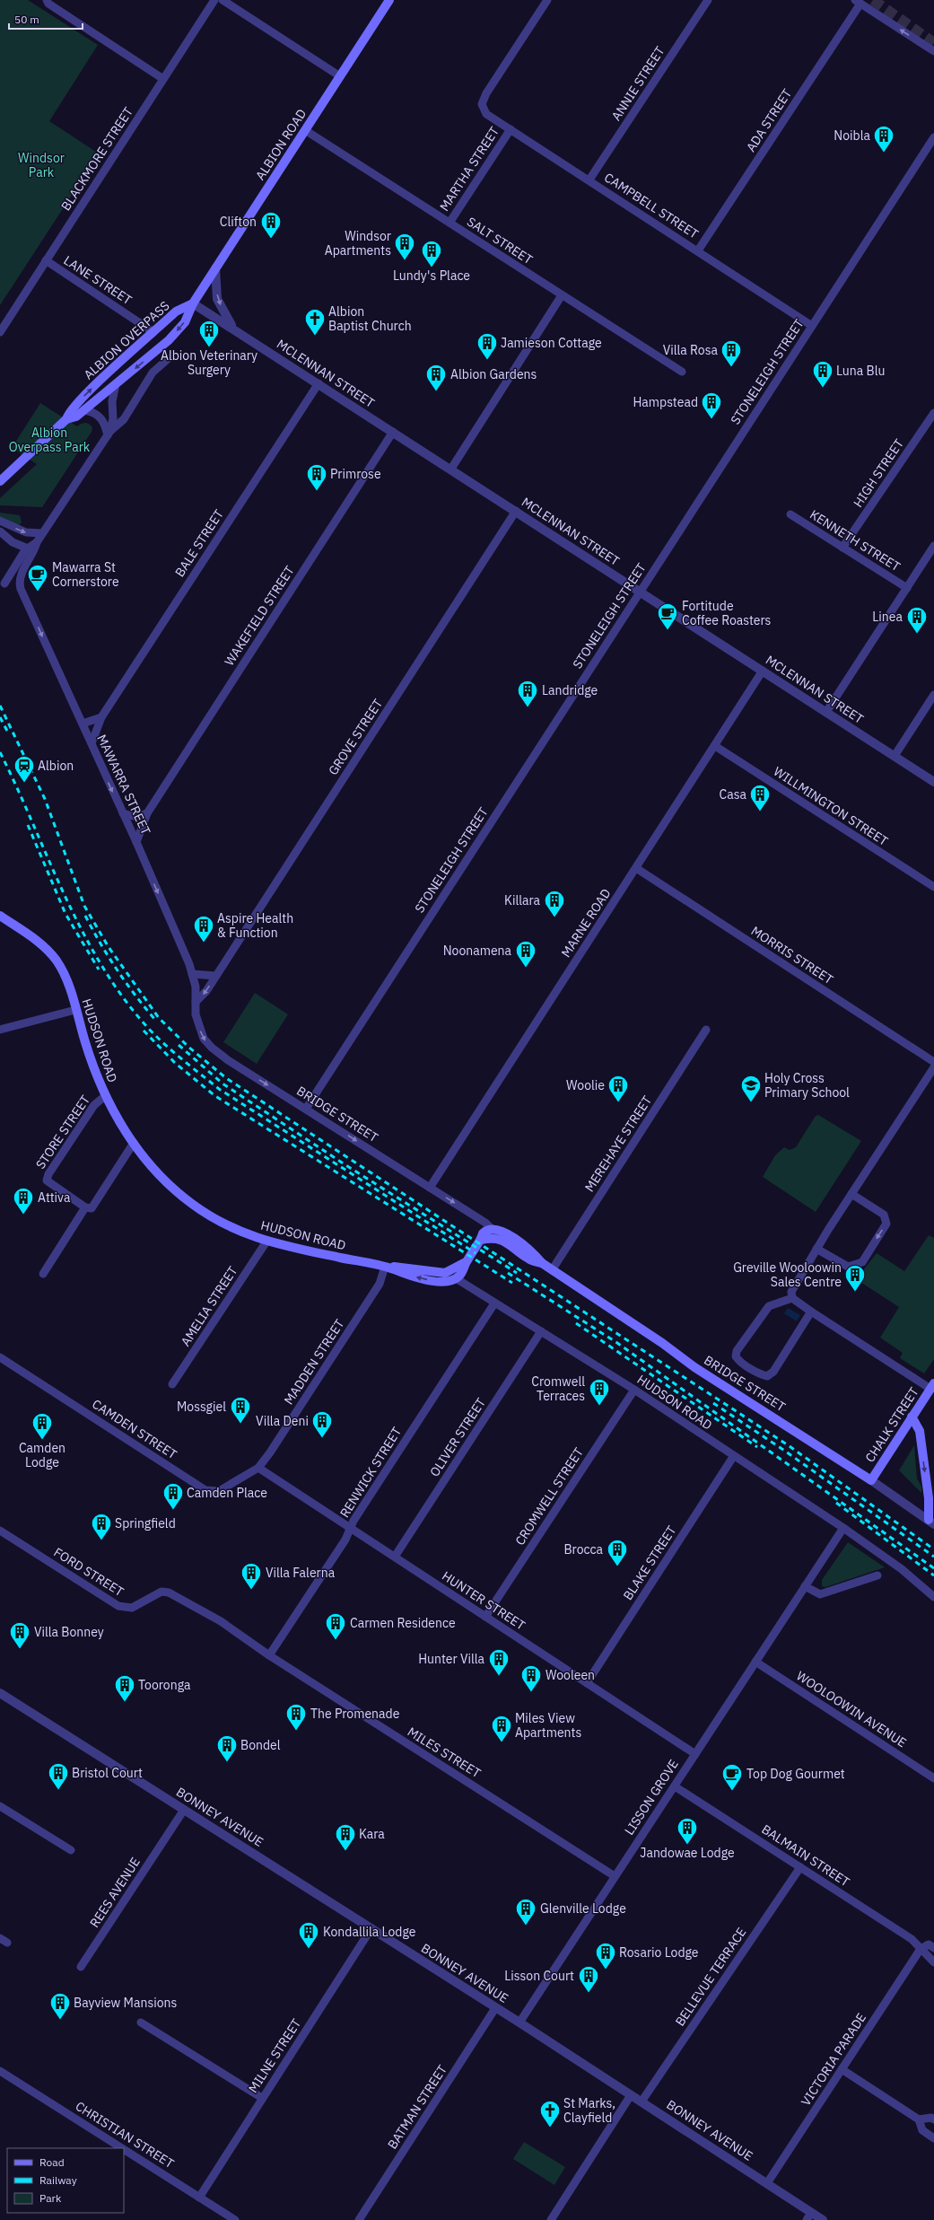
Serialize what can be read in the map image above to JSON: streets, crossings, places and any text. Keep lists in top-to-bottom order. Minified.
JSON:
{"streets":{"main road":["ALBION ROAD","ALBION OVERPASS","HUDSON ROAD","BRIDGE STREET","CHALK STREET"],"street":["ANNIE STREET","ADA STREET","BLACKMORE STREET","MARTHA STREET","CAMPBELL STREET","SALT STREET","LANE STREET","STONELEIGH STREET","MCLENNAN STREET","HIGH STREET","KENNETH STREET","BALE STREET","WAKEFIELD STREET","GROVE STREET","MAWARRA STREET","WILLMINGTON STREET","MARNE ROAD","MORRIS STREET","STORE STREET","MEREHAYE STREET","AMELIA STREET","MADDEN STREET","CAMDEN STREET","OLIVER STREET","RENWICK STREET","CROMWELL STREET","BLAKE STREET","FORD STREET","HUNTER STREET","WOOLOOWIN AVENUE","MILES STREET","LISSON GROVE","BONNEY AVENUE","BALMAIN STREET","REES AVENUE","BELLEVUE TERRACE","MILNE STREET","VICTORIA PARADE","BATMAN STREET","CHRISTIAN STREET"]},"crossings":[["ANNIE STREET","CAMPBELL STREET"],["ADA STREET","CAMPBELL STREET"],["ALBION ROAD","SALT STREET"],["ALBION ROAD","ALBION OVERPASS"],["ALBION ROAD","MCLENNAN STREET"],["BLACKMORE STREET","LANE STREET"],["MARTHA STREET","CAMPBELL STREET"],["MARTHA STREET","SALT STREET"],["CAMPBELL STREET","STONELEIGH STREET"],["LANE STREET","ALBION OVERPASS"],["ALBION OVERPASS","MCLENNAN STREET"],["STONELEIGH STREET","MCLENNAN STREET"],["STONELEIGH STREET","BRIDGE STREET"],["MCLENNAN STREET","BALE STREET"],["MCLENNAN STREET","WAKEFIELD STREET"],["MCLENNAN STREET","GROVE STREET"],["MCLENNAN STREET","MARNE ROAD"],["HIGH STREET","KENNETH STREET"],["BALE STREET","MAWARRA STREET"],["WAKEFIELD STREET","MAWARRA STREET"],["GROVE STREET","MAWARRA STREET"],["GROVE STREET","BRIDGE STREET"],["MAWARRA STREET","BRIDGE STREET"],["WILLMINGTON STREET","MARNE ROAD"],["MARNE ROAD","MORRIS STREET"],["MARNE ROAD","BRIDGE STREET"],["HUDSON ROAD","STORE STREET"],["HUDSON ROAD","AMELIA STREET"],["HUDSON ROAD","MADDEN STREET"],["HUDSON ROAD","OLIVER STREET"],["HUDSON ROAD","RENWICK STREET"],["HUDSON ROAD","CROMWELL STREET"],["HUDSON ROAD","BLAKE STREET"],["HUDSON ROAD","LISSON GROVE"],["BRIDGE STREET","MEREHAYE STREET"],["BRIDGE STREET","CHALK STREET"],["MADDEN STREET","CAMDEN STREET"],["MADDEN STREET","HUNTER STREET"],["CAMDEN STREET","HUNTER STREET"],["OLIVER STREET","HUNTER STREET"],["RENWICK STREET","HUNTER STREET"],["RENWICK STREET","MILES STREET"],["CROMWELL STREET","HUNTER STREET"],["BLAKE STREET","HUNTER STREET"],["FORD STREET","MILES STREET"],["HUNTER STREET","LISSON GROVE"],["WOOLOOWIN AVENUE","LISSON GROVE"],["MILES STREET","LISSON GROVE"],["LISSON GROVE","BONNEY AVENUE"],["LISSON GROVE","BALMAIN STREET"],["BONNEY AVENUE","REES AVENUE"],["BONNEY AVENUE","BELLEVUE TERRACE"],["BONNEY AVENUE","MILNE STREET"],["BONNEY AVENUE","VICTORIA PARADE"],["BONNEY AVENUE","BATMAN STREET"],["BALMAIN STREET","BELLEVUE TERRACE"],["BALMAIN STREET","VICTORIA PARADE"],["MILNE STREET","CHRISTIAN STREET"]],"one_way":["MAWARRA STREET","BRIDGE STREET"],"parks":["Windsor Park","Albion Overpass Park"],"places":{"building":["Noibla","Clifton","Windsor Apartments","Lundy's Place","Albion Veterinary Surgery","Jamieson Cottage","Villa Rosa","Luna Blu","Albion Gardens","Hampstead","Primrose","Linea","Landridge","Casa","Killara","Aspire Health & Function","Noonamena","Woolie","Attiva","Greville Wooloowin Sales Centre","Cromwell Terraces","Mossgiel","Villa Deni","Camden Lodge","Camden Place","Springfield","Brocca","Villa Falerna","Carmen Residence","Villa Bonney","Hunter Villa","Wooleen","Tooronga","The Promenade","Miles View Apartments","Bondel","Bristol Court","Jandowae Lodge","Kara","Glenville Lodge","Kondallila Lodge","Rosario Lodge","Lisson Court","Bayview Mansions"],"church":["Albion Baptist Church","St Marks, Clayfield"],"cafe":["Mawarra St Cornerstore","Fortitude Coffee Roasters","Top Dog Gourmet"],"station":["Albion"],"school or university":["Holy Cross Primary School"]},"legend":["Road","Railway","Park"],"scale_bar":"50 m"}
